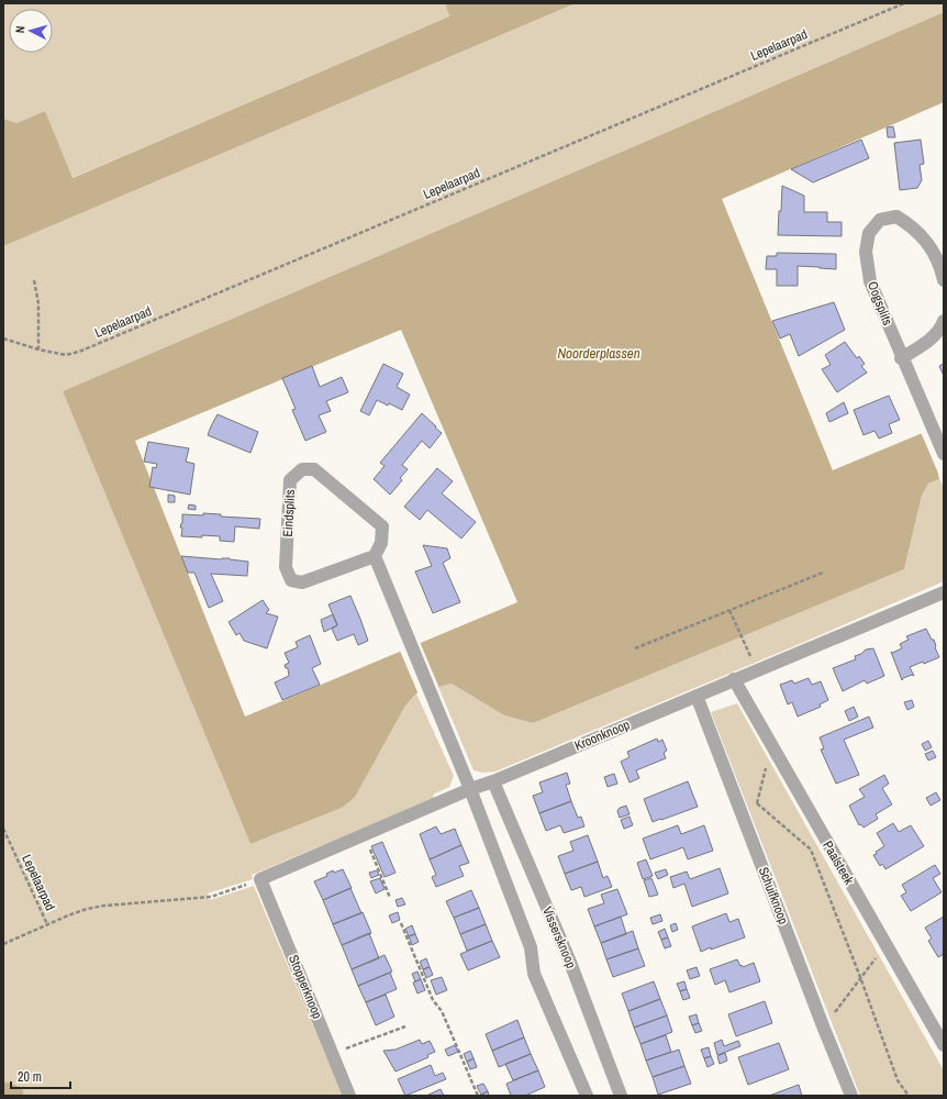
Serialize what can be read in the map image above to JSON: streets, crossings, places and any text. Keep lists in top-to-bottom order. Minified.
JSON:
{"streets":{"street":["Oogsplits","Eindsplits","Kroonknoop","Paalsteek","Schuifknoop","Vissersknoop","Stopperknoop"],"path":["Lepelaarpad"]},"crossings":[["Kroonknoop","Paalsteek"],["Kroonknoop","Schuifknoop"],["Kroonknoop","Vissersknoop"],["Kroonknoop","Stopperknoop"]],"water":["Noorderplassen"],"scale_bar":"20 m","north":"left"}
